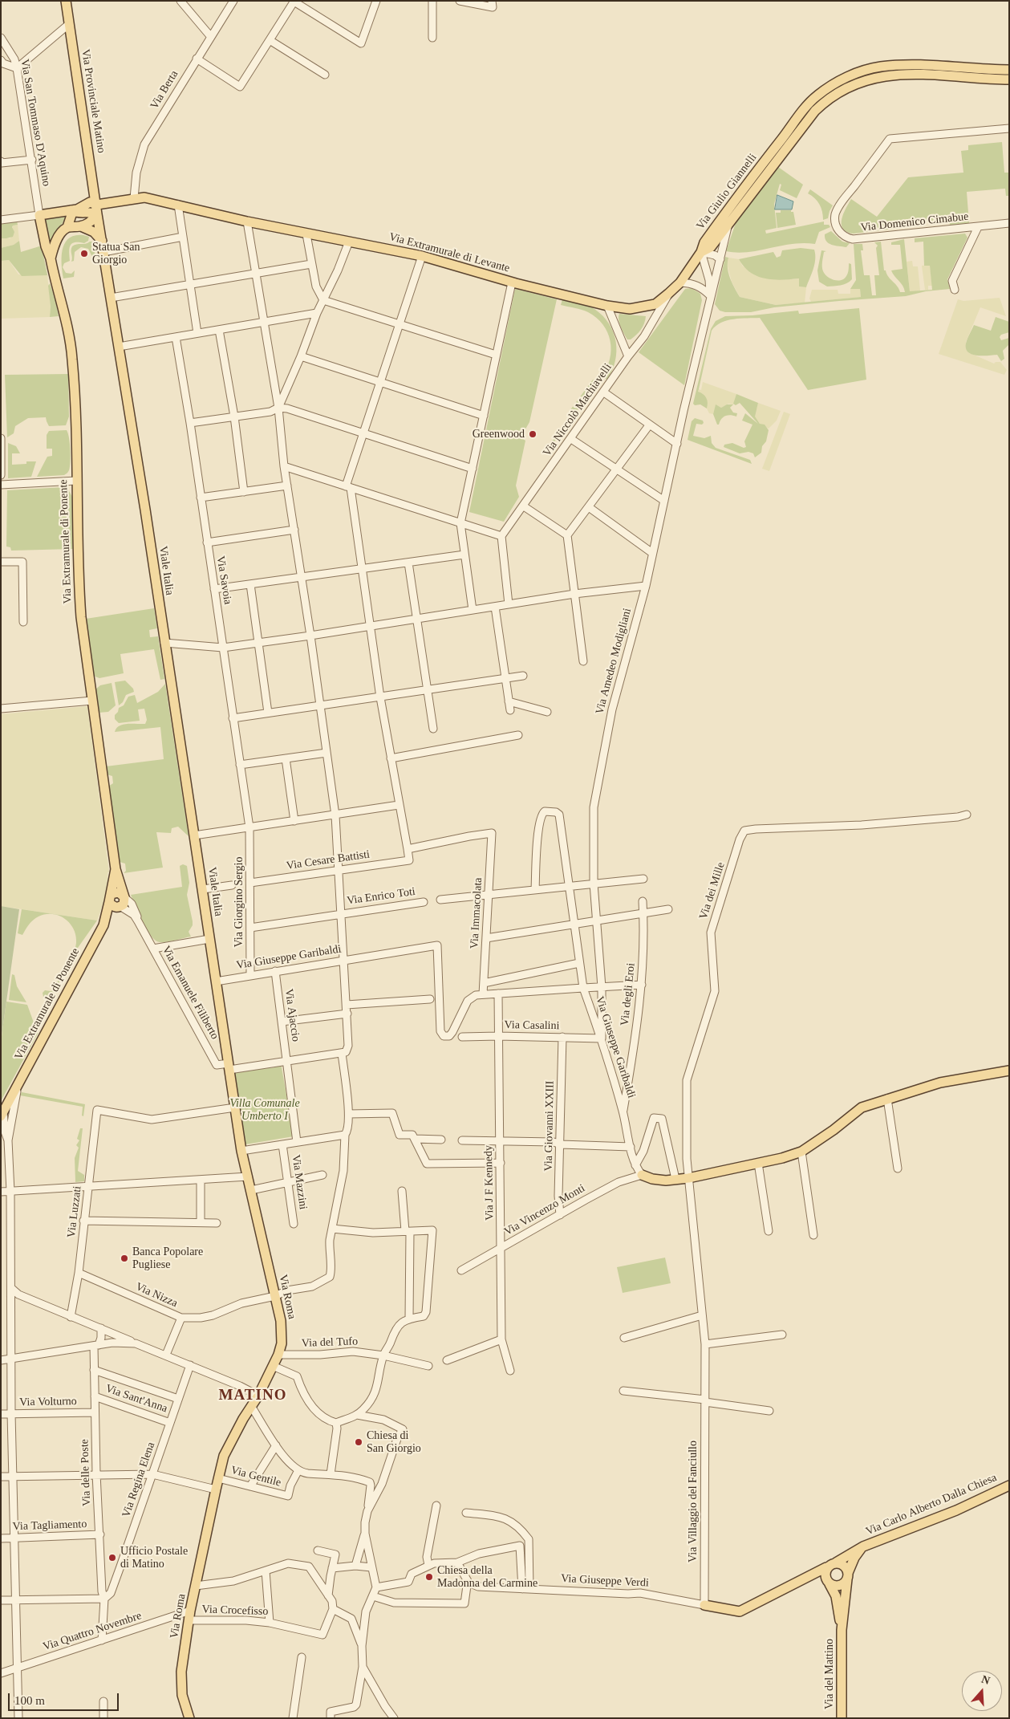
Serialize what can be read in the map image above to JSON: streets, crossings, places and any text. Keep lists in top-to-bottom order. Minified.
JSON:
{"streets":{"main road":["Via Provinciale Matino","Via Giulio Giannelli","Via Extramurale di Levante","Via Extramurale di Ponente","Viale Italia","Via Roma","Via Carlo Alberto Dalla Chiesa","Via Giuseppe Verdi","Via del Mattino"],"street":["Via Berta","Via San Tommaso D'Aquino","Via Domenico Cimabue","Via Niccolò Machiavelli","Via Savoia","Via Amedeo Modigliani","Via Cesare Battisti","Via dei Mille","Via Enrico Toti","Via Giorgino Sergio","Via Immacolata","Via Giuseppe Garibaldi","Via Emanuele Filiberto","Via degli Eroi","Via Ajaccio","Via Casalini","Via Giovanni XXIII","Via Mazzini","Via J F Kennedy","Via Vincenzo Monti","Via Luzzati","Via Nizza","Via del Tufo","Via Sant'Anna","Via Volturno","Via delle Poste","Via Gentile","Via Regina Elena","Via Villaggio del Fanciullo","Via Tagliamento","Via Crocefisso","Via Quattro Novembre"]},"crossings":[["Via Berta","Via Extramurale di Levante"],["Via Provinciale Matino","Via Extramurale di Levante"],["Via Provinciale Matino","Viale Italia"],["Via San Tommaso D'Aquino","Via Extramurale di Levante"],["Via San Tommaso D'Aquino","Via Extramurale di Ponente"],["Via Giulio Giannelli","Via Extramurale di Levante"],["Via Giulio Giannelli","Via Amedeo Modigliani"],["Via Extramurale di Levante","Via Niccolò Machiavelli"],["Via Extramurale di Levante","Via Extramurale di Ponente"],["Via Extramurale di Levante","Viale Italia"],["Via Extramurale di Levante","Via Amedeo Modigliani"],["Viale Italia","Via Roma"],["Via Savoia","Via Giorgino Sergio"],["Via Amedeo Modigliani","Via Giuseppe Garibaldi"],["Via Amedeo Modigliani","Via Casalini"],["Via Cesare Battisti","Via Giorgino Sergio"],["Via Cesare Battisti","Via Immacolata"],["Via dei Mille","Via Villaggio del Fanciullo"],["Via Enrico Toti","Via Giorgino Sergio"],["Via Giorgino Sergio","Via Giuseppe Garibaldi"],["Via Immacolata","Via Giuseppe Garibaldi"],["Via Giuseppe Garibaldi","Via degli Eroi"],["Via Giuseppe Garibaldi","Via Ajaccio"],["Via Giuseppe Garibaldi","Via Casalini"],["Via Giuseppe Garibaldi","Via J F Kennedy"],["Via Giuseppe Garibaldi","Via Vincenzo Monti"],["Via Giuseppe Garibaldi","Via Roma"],["Via Emanuele Filiberto","Via Roma"],["Via Casalini","Via Giovanni XXIII"],["Via Casalini","Via J F Kennedy"],["Via Giovanni XXIII","Via Vincenzo Monti"],["Via J F Kennedy","Via Vincenzo Monti"],["Via Luzzati","Via Nizza"],["Via Luzzati","Via Roma"],["Via Nizza","Via Roma"],["Via Roma","Via del Tufo"],["Via Roma","Via Gentile"],["Via Roma","Via Crocefisso"],["Via Roma","Via Quattro Novembre"],["Via Sant'Anna","Via delle Poste"],["Via Sant'Anna","Via Regina Elena"],["Via Volturno","Via delle Poste"],["Via delle Poste","Via Regina Elena"],["Via delle Poste","Via Tagliamento"],["Via Villaggio del Fanciullo","Via Giuseppe Verdi"],["Via Carlo Alberto Dalla Chiesa","Via Giuseppe Verdi"],["Via Carlo Alberto Dalla Chiesa","Via del Mattino"],["Via Giuseppe Verdi","Via del Mattino"]],"districts":["MATINO"],"parks":["Villa Comunale Umberto I"],"places":["Statua San Giorgio","Greenwood","Banca Popolare Pugliese","Chiesa di San Giorgio","Ufficio Postale di Matino","Chiesa della Madonna del Carmine"],"scale_bar":"100 m","north":"top"}
